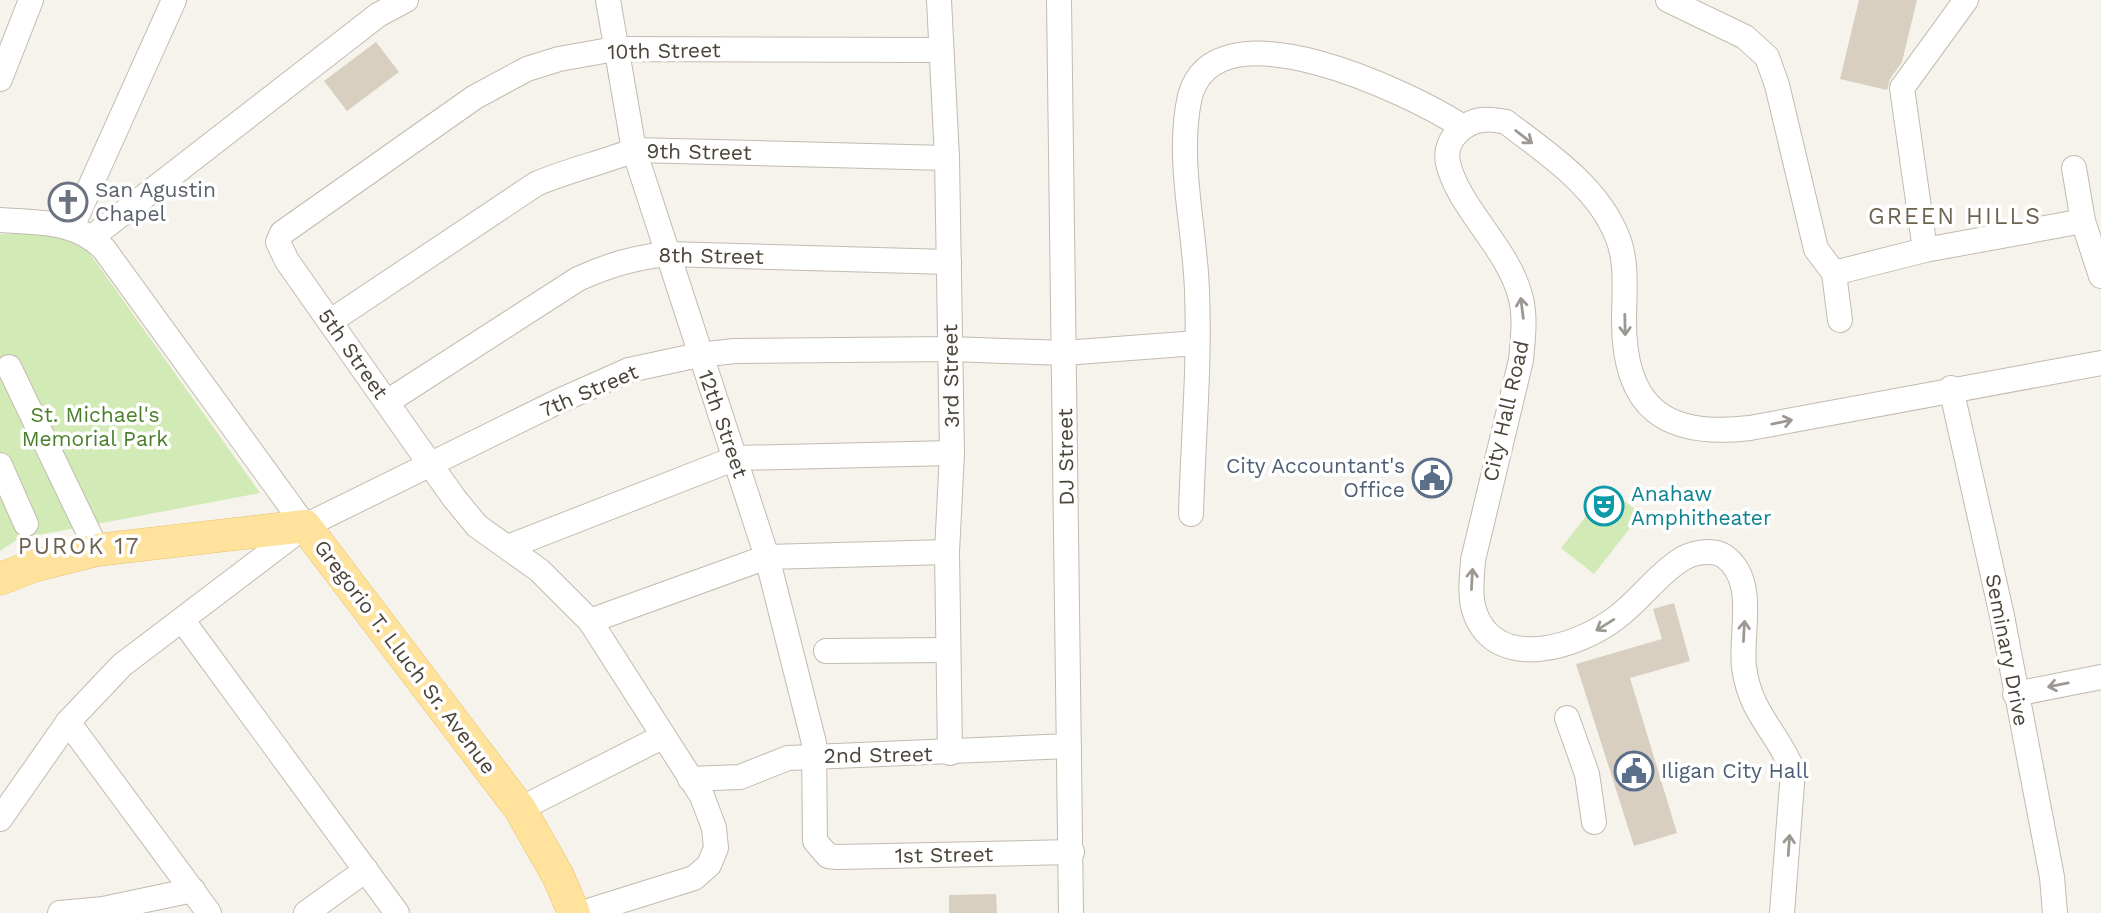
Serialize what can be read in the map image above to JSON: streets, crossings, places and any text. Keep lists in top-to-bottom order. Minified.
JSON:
{"streets":{"main road":["Gregorio T. Lluch Sr. Avenue"],"street":["10th Street","9th Street","8th Street","5th Street","3rd Street","7th Street","City Hall Road","12th Street","DJ Street","Seminary Drive","2nd Street","1st Street"]},"crossings":[["10th Street","5th Street"],["10th Street","3rd Street"],["10th Street","12th Street"],["9th Street","5th Street"],["9th Street","3rd Street"],["9th Street","12th Street"],["8th Street","5th Street"],["8th Street","3rd Street"],["8th Street","12th Street"],["5th Street","7th Street"],["5th Street","2nd Street"],["3rd Street","7th Street"],["3rd Street","2nd Street"],["7th Street","12th Street"],["7th Street","DJ Street"],["7th Street","Gregorio T. Lluch Sr. Avenue"],["12th Street","2nd Street"],["12th Street","1st Street"],["DJ Street","2nd Street"],["DJ Street","1st Street"]],"districts":["GREEN HILLS","PUROK 17"],"parks":["St. Michael's Memorial Park"],"places":{"church":["San Agustin Chapel"],"public building":["City Accountant's Office","Iligan City Hall"],"theatre":["Anahaw Amphitheater"]}}
